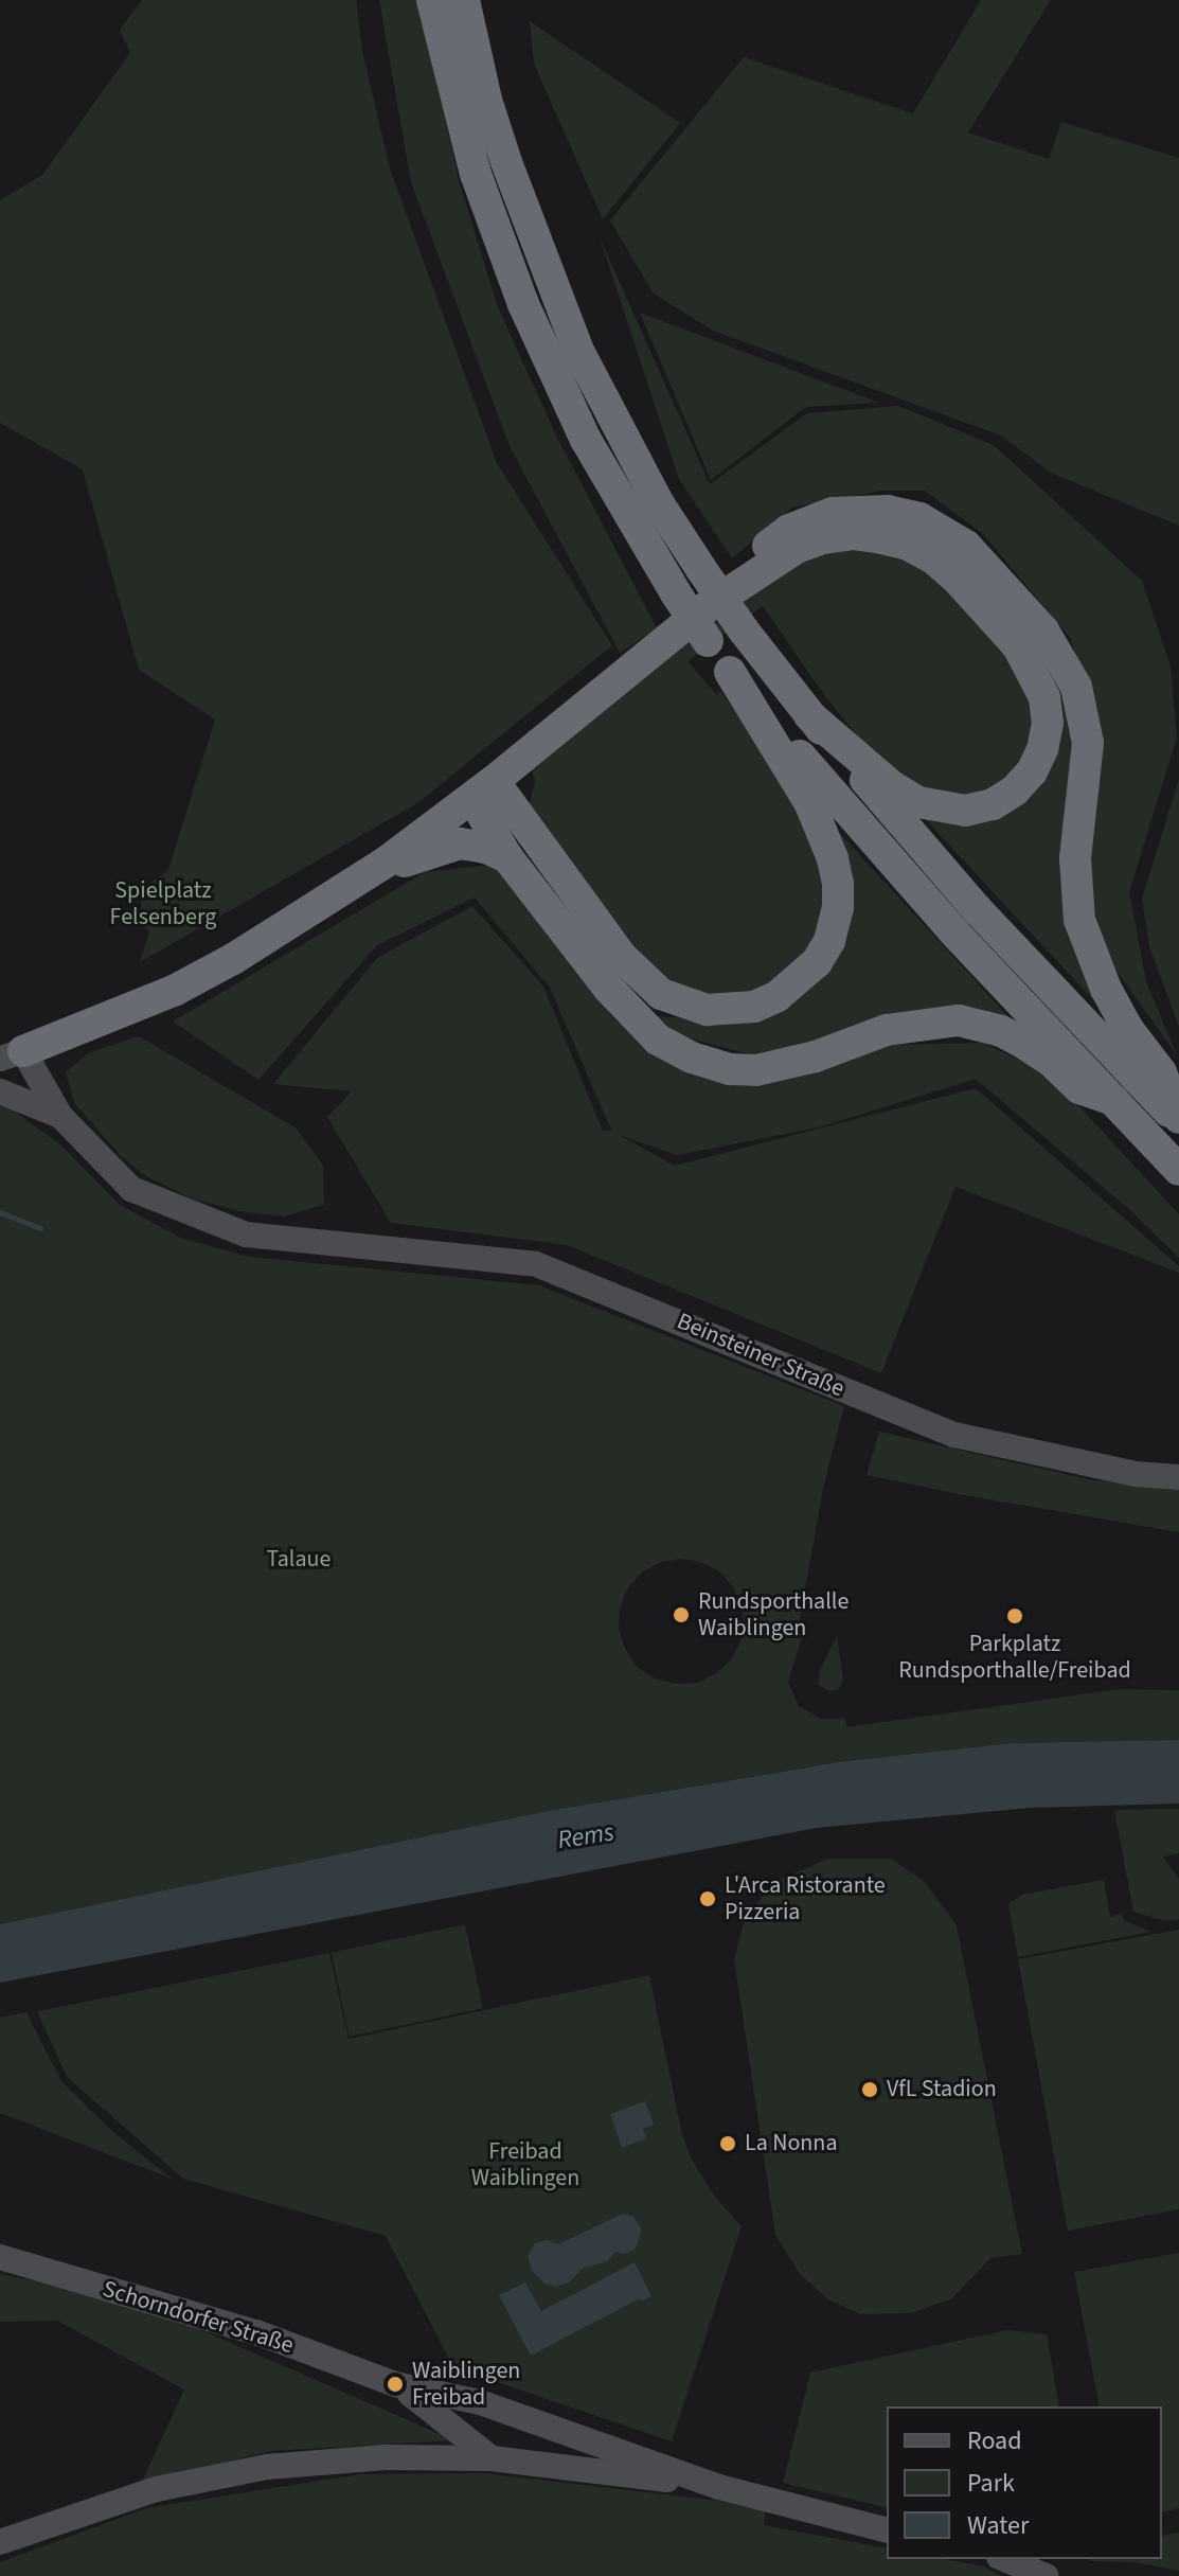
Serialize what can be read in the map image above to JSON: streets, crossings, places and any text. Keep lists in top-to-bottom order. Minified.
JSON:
{"streets":{"street":["Beinsteiner Straße","Schorndorfer Straße"]},"water":["Rems"],"parks":["Spielplatz Felsenberg","Talaue","Freibad Waiblingen"],"places":["Rundsporthalle Waiblingen","Parkplatz Rundsporthalle/Freibad","L'Arca Ristorante Pizzeria","VfL Stadion","La Nonna","Waiblingen Freibad"],"legend":["Road","Park","Water"]}
